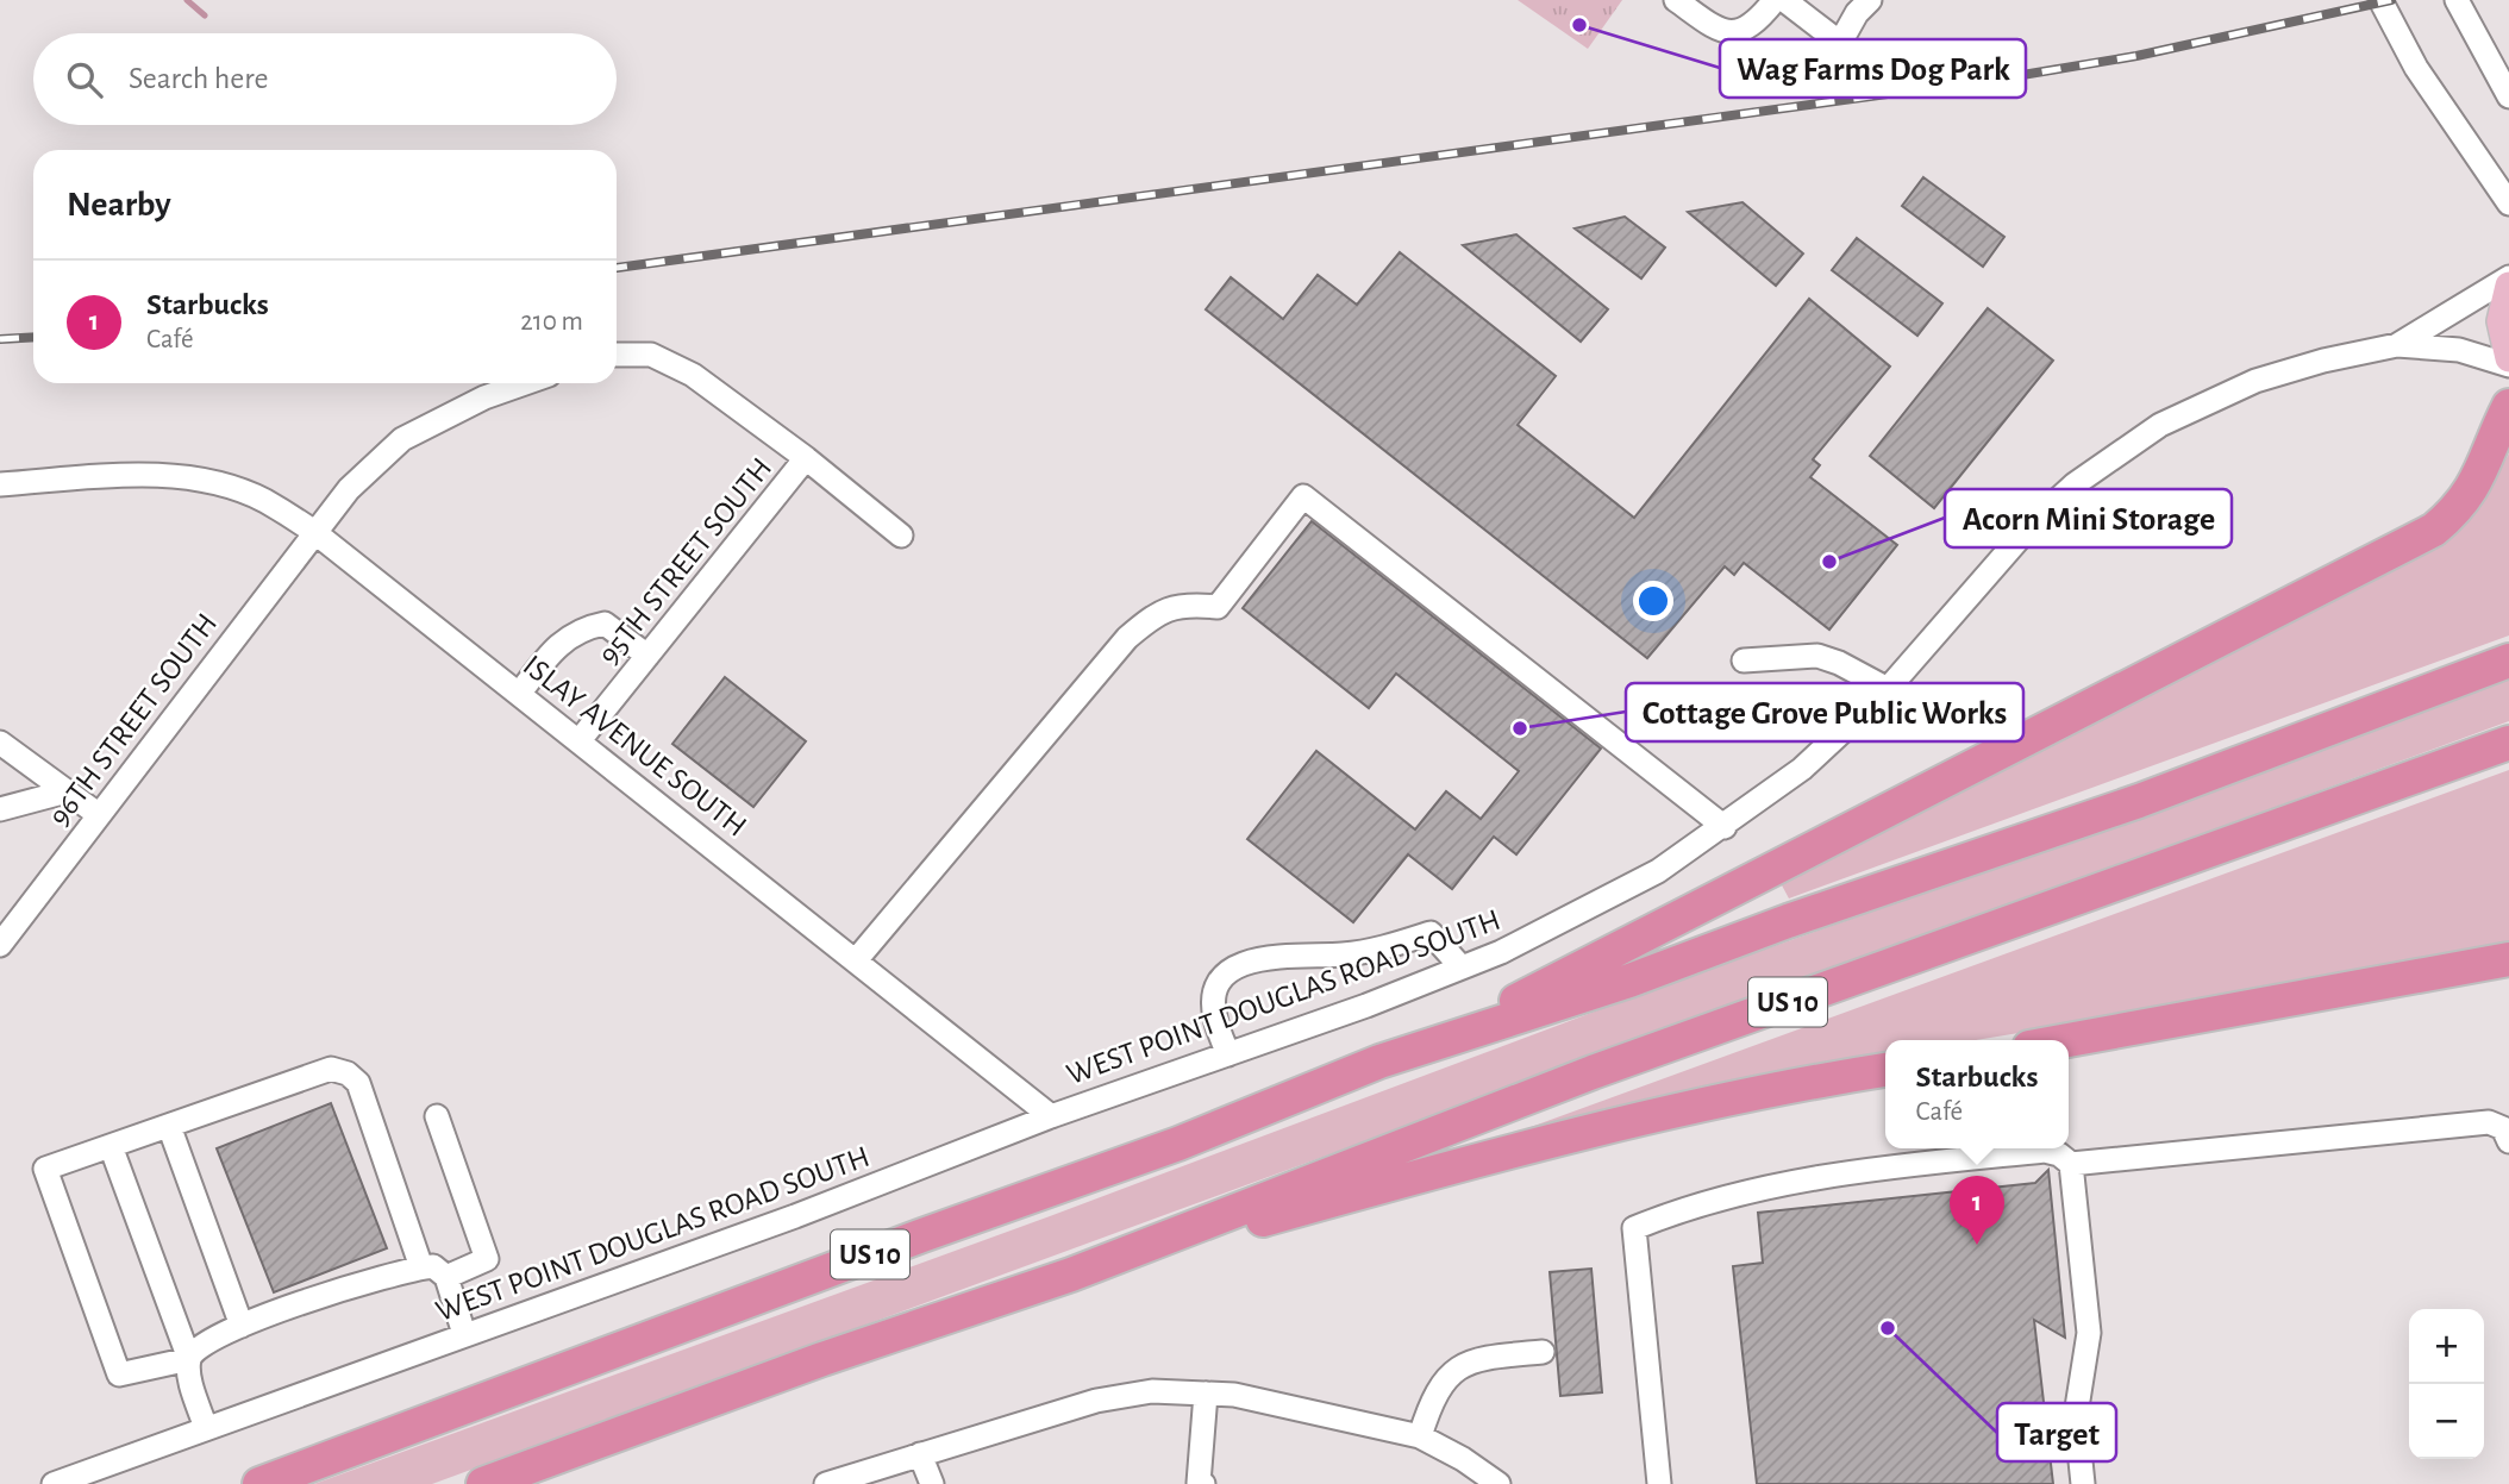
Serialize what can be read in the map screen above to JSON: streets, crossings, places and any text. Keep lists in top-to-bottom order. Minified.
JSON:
{"streets":{"highway":["US 10"],"street":["95TH STREET SOUTH","96TH STREET SOUTH","ISLAY AVENUE SOUTH","WEST POINT DOUGLAS ROAD SOUTH"]},"crossings":[["95TH STREET SOUTH","ISLAY AVENUE SOUTH"],["96TH STREET SOUTH","ISLAY AVENUE SOUTH"],["ISLAY AVENUE SOUTH","WEST POINT DOUGLAS ROAD SOUTH"]],"places":["Wag Farms Dog Park","Acorn Mini Storage","Cottage Grove Public Works","Target"],"page":{"search":"Search here","heading":"Nearby","list":[{"mark":"1","name":"Starbucks","note":"Café","value":"210 m"}],"popup":["Starbucks","Café"],"pins":"1","map_buttons":["+","−"]}}
